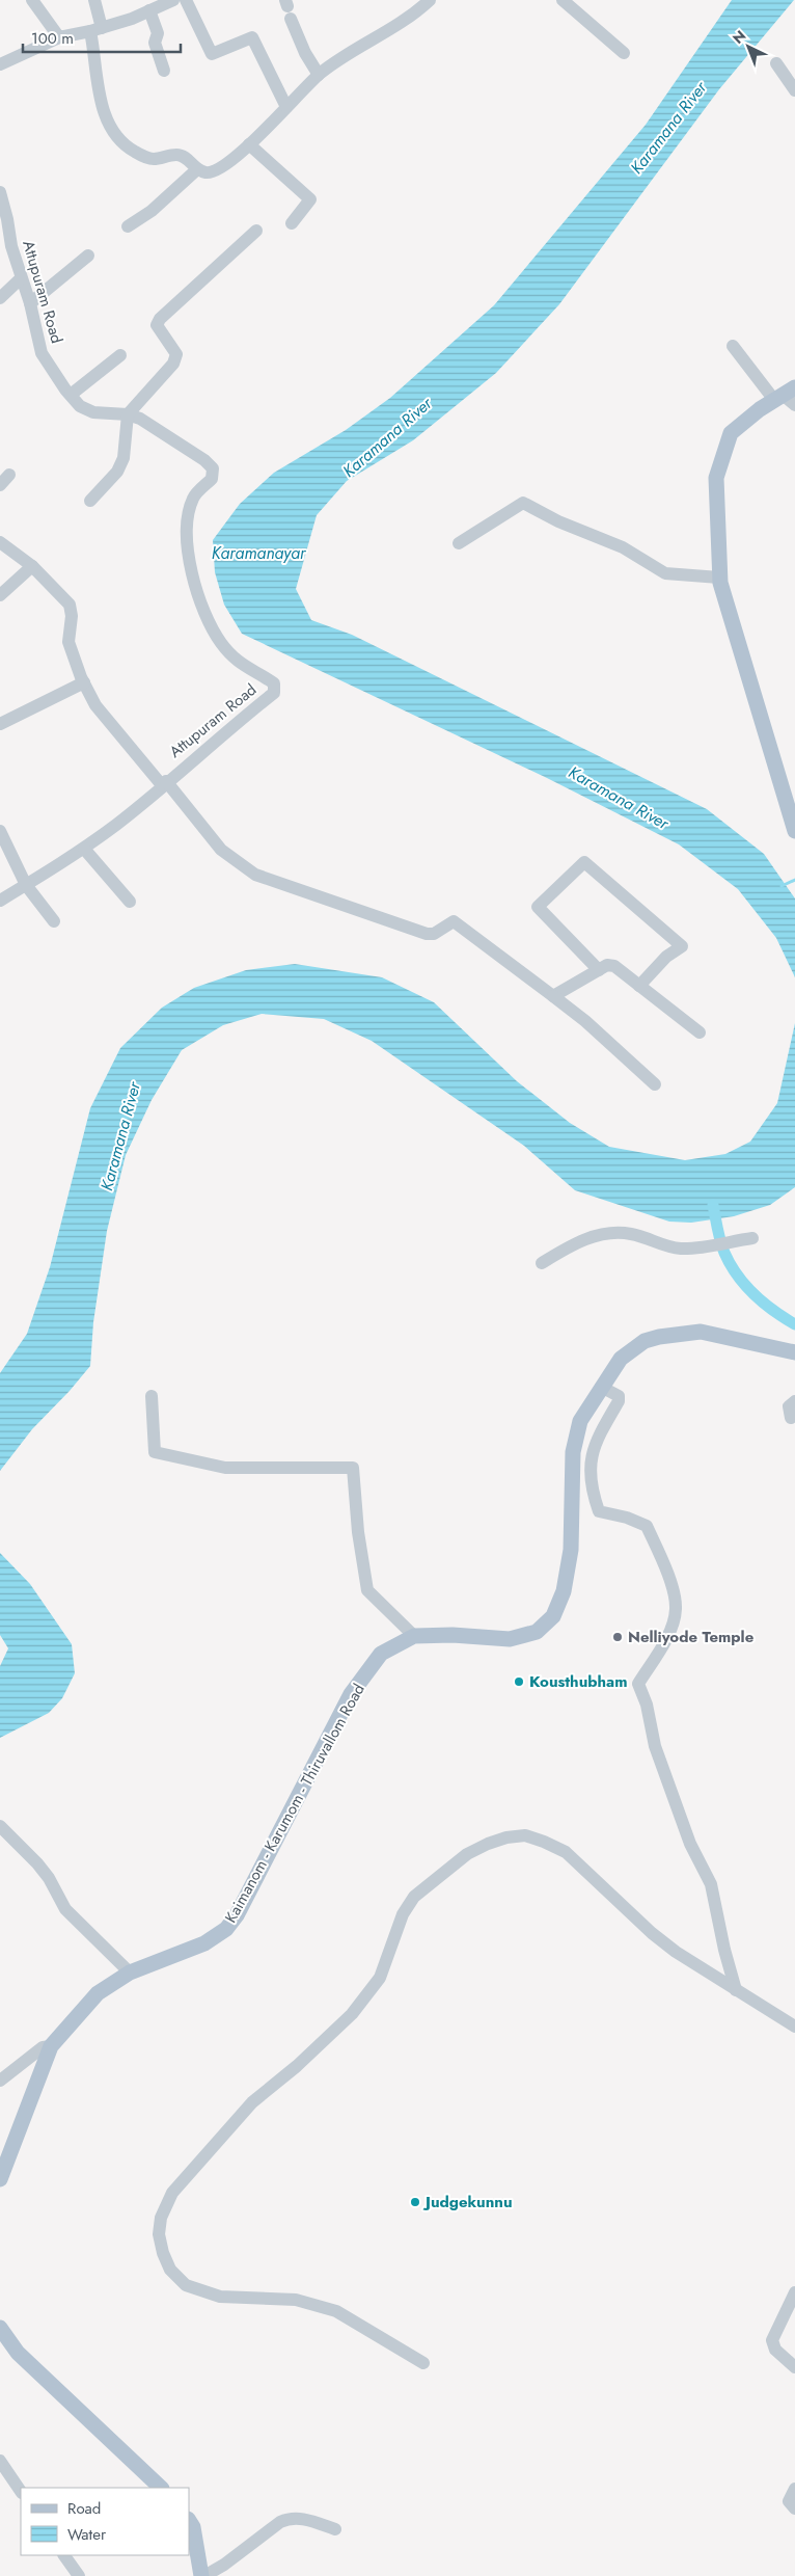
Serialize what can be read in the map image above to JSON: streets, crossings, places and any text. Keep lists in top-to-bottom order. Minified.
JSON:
{"streets":{"main road":["Kaimanom - Karumom - Thiruvallom Road"],"street":["Attupuram Road"]},"water":["Karamana River","Karamanayar"],"places":["Nelliyode Temple","Kousthubham","Judgekunnu"],"legend":["Road","Water"],"scale_bar":"100 m","north":"top left"}
